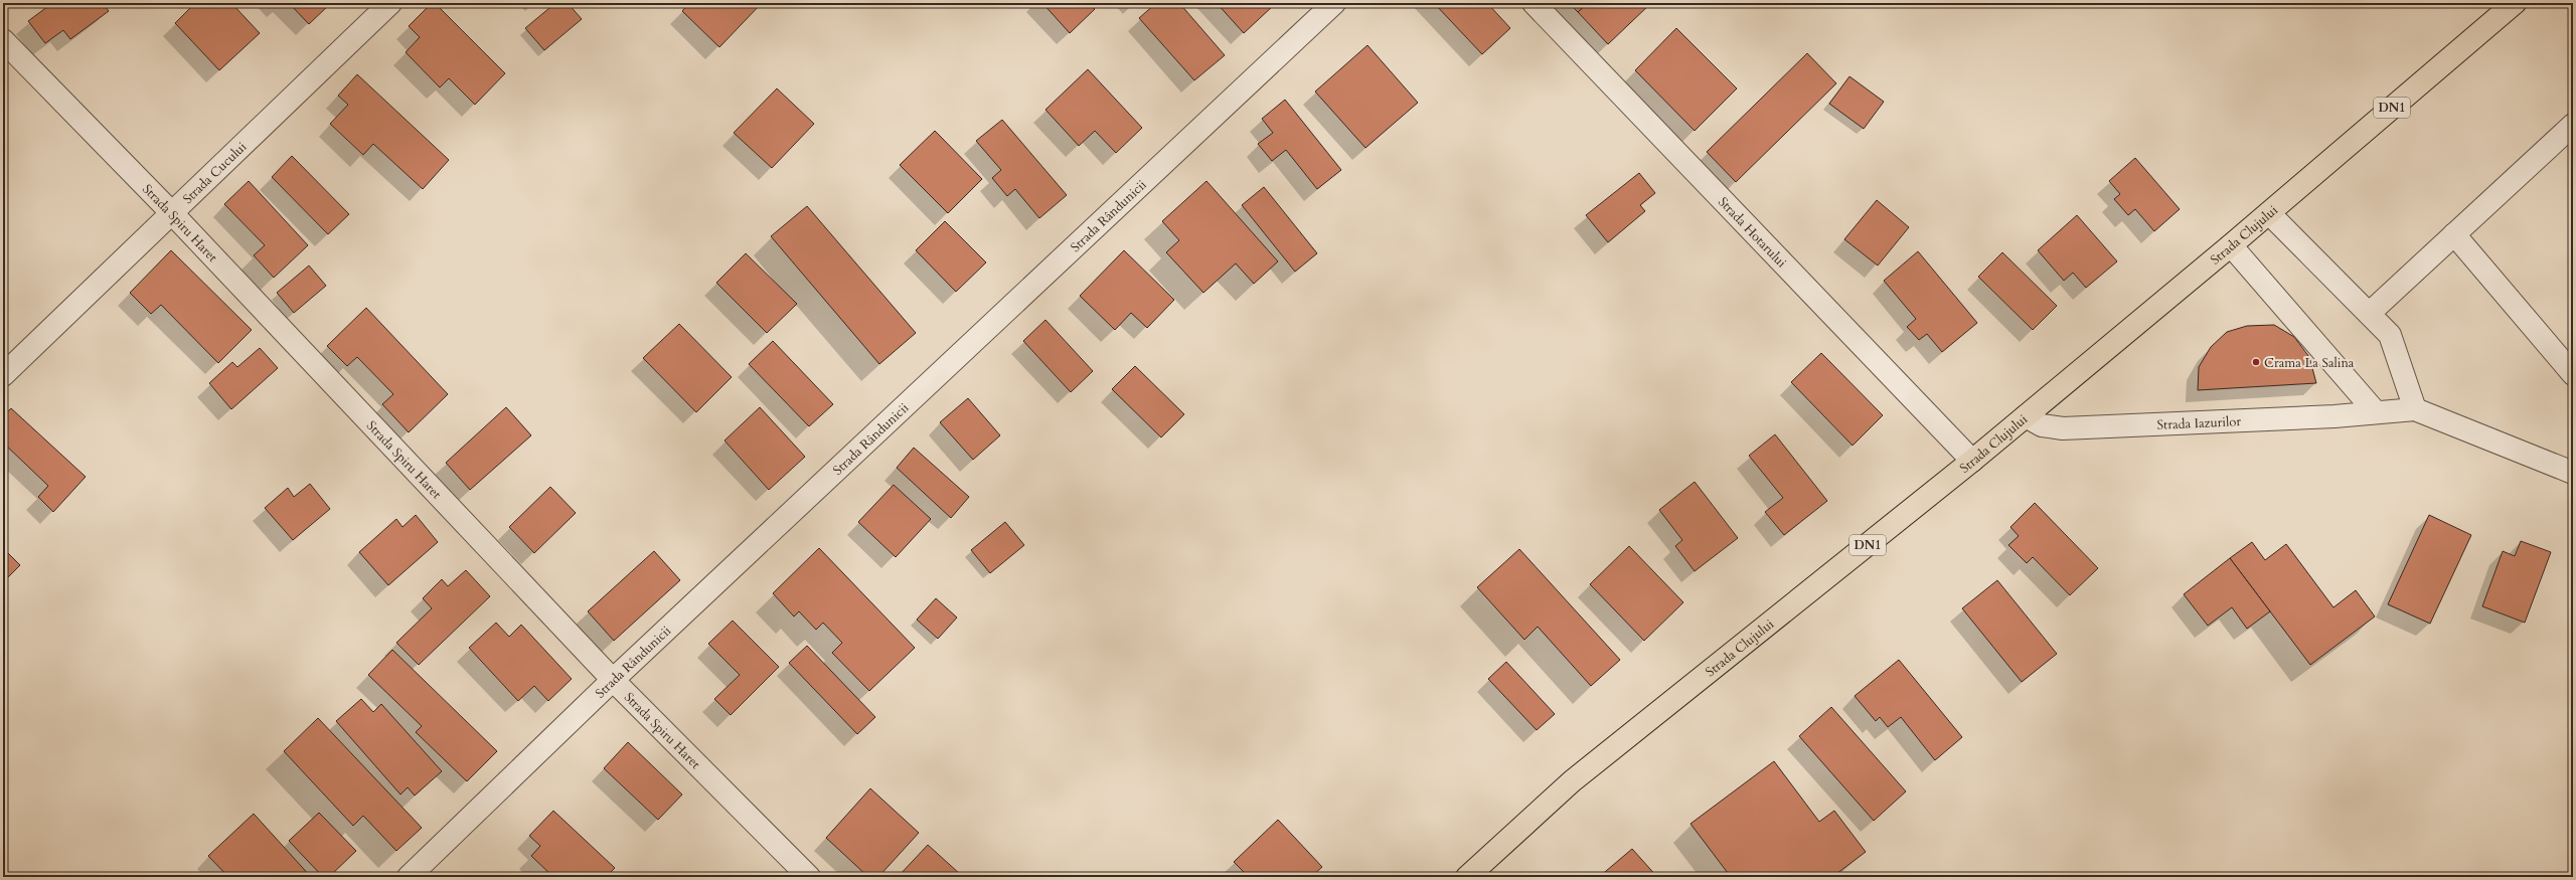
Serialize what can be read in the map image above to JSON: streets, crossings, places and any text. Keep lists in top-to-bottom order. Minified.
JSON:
{"streets":{"main road":["DN1","Strada Clujului"],"street":["Strada Cucului","Strada Rândunicii","Strada Spiru Haret","Strada Hotarului","Strada Iazurilor"]},"crossings":[["Strada Cucului","Strada Spiru Haret"],["Strada Rândunicii","Strada Spiru Haret"],["Strada Hotarului","Strada Clujului"],["Strada Clujului","Strada Iazurilor"]],"places":["Crama La Salina"]}
